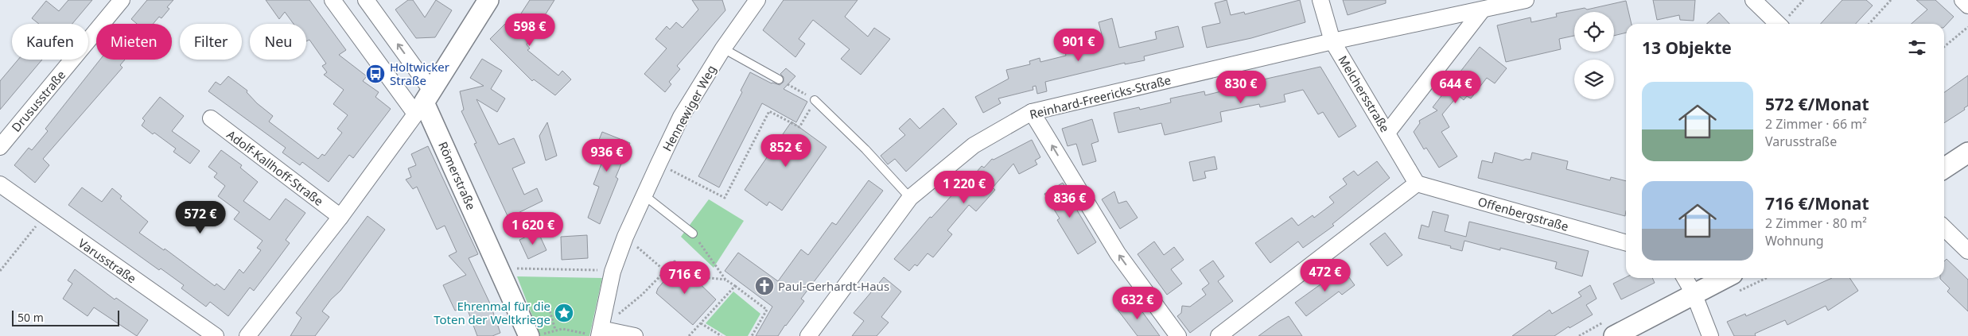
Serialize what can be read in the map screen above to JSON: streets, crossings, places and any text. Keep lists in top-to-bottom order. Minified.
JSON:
{"streets":{"street":["Melchersstraße","Reinhard-Freericks-Straße","Drususstraße","Hennewiger Weg","Adolf-Kallhoff-Straße","Römerstraße","Offenbergstraße","Varusstraße"]},"crossings":[["Melchersstraße","Reinhard-Freericks-Straße"],["Melchersstraße","Offenbergstraße"]],"places":{"bus stop":["Holtwicker Straße"],"church":["Paul-Gerhardt-Haus"],"place":["Ehrenmal für die Toten der Weltkriege"]},"scale_bar":"50 m","page":{"price":["598 €","901 €","830 €","644 €","852 €","936 €","1 220 €","836 €","572 €","1 620 €","472 €","716 €","632 €"],"chip":["Kaufen","Mieten","Filter","Neu"],"heading":"13 Objekte","list":[{"name":"572 €/Monat","note":"2 Zimmer · 66 m² · Varusstraße"},{"name":"716 €/Monat","note":"2 Zimmer · 80 m² · Wohnung"}],"scale":"50 m"}}
